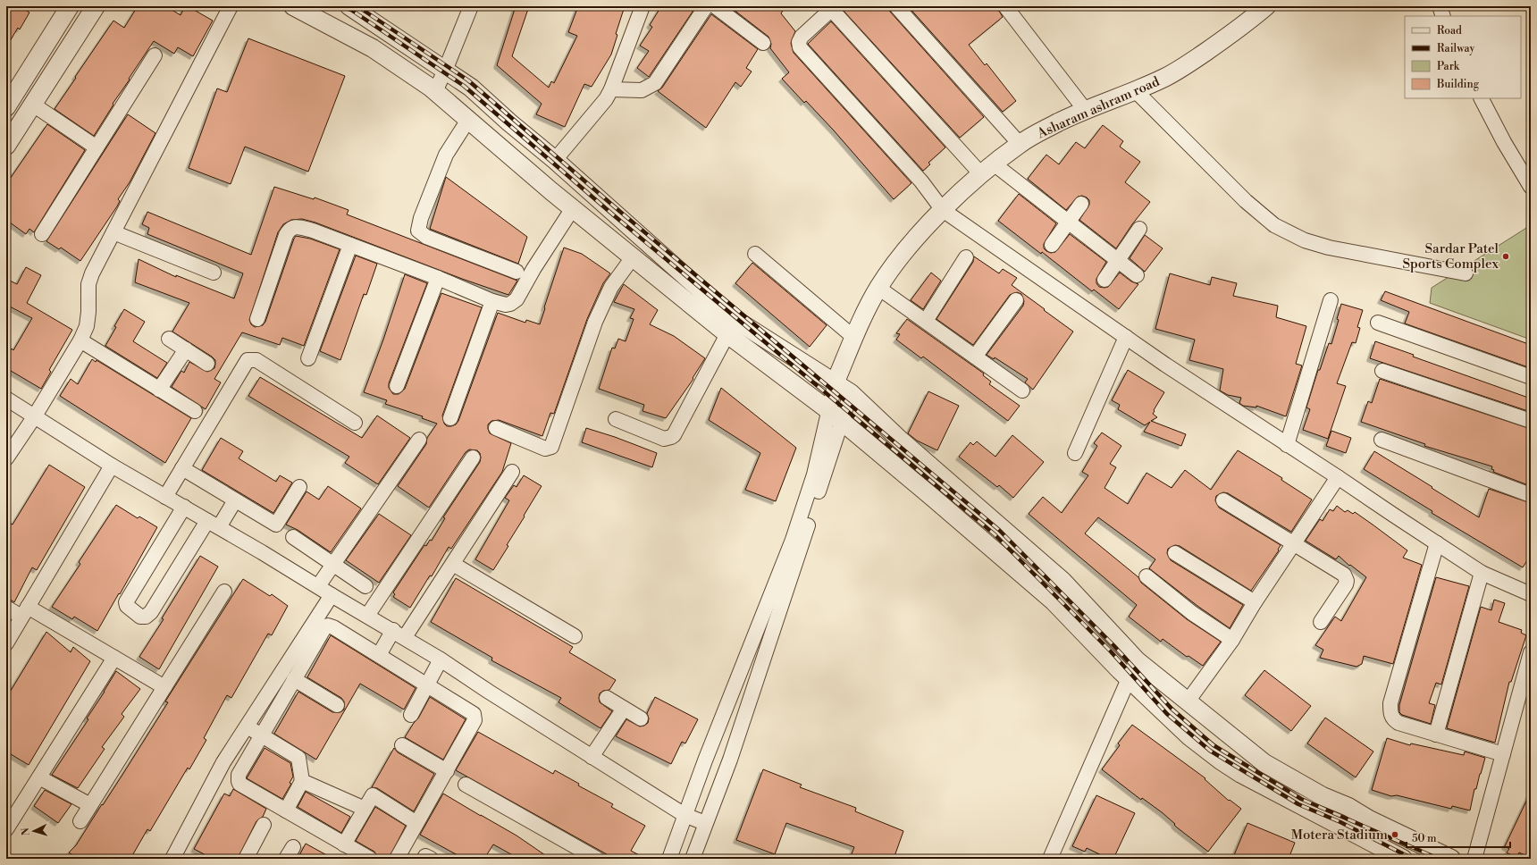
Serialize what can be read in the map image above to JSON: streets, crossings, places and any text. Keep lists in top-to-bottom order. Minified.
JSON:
{"streets":{"street":["Asharam ashram road"]},"places":["Sardar Patel Sports Complex","Motera Stadium"],"legend":["Road","Railway","Park","Building"],"scale_bar":"50 m","north":"left"}
